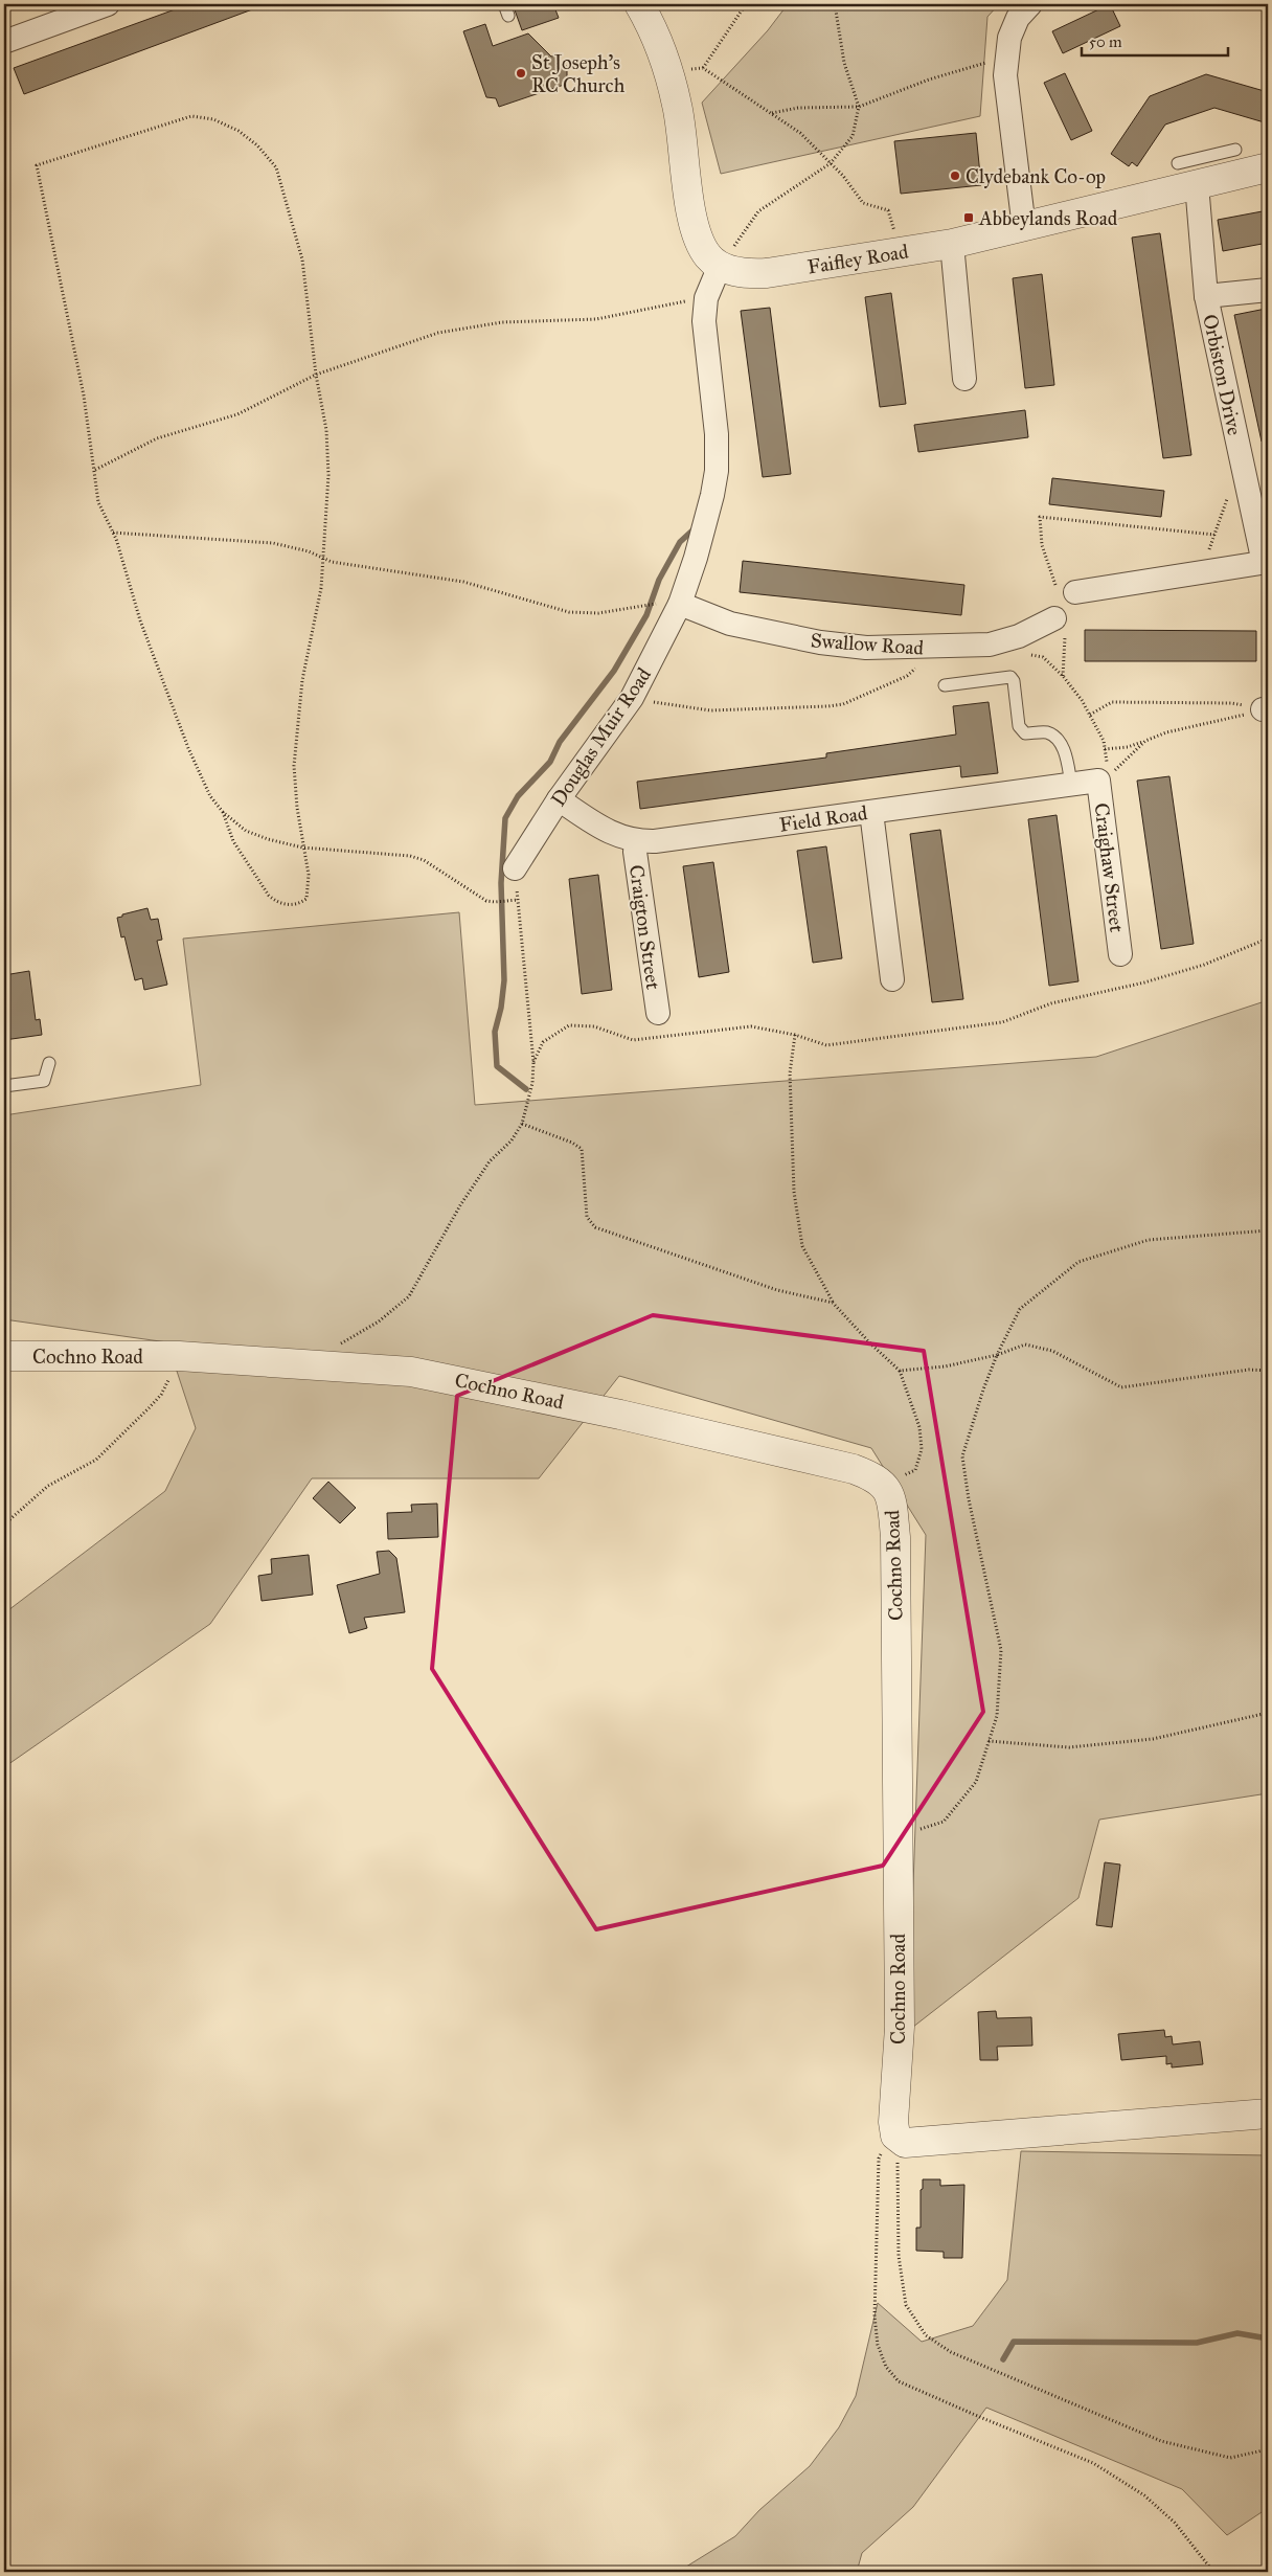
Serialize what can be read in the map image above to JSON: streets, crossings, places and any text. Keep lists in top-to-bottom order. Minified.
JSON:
{"streets":{"street":["Faifley Road","Orbiston Drive","Swallow Road","Douglas Muir Road","Field Road","Craighaw Street","Craigton Street","Cochno Road"]},"crossings":[["Faifley Road","Orbiston Drive"],["Faifley Road","Douglas Muir Road"],["Swallow Road","Douglas Muir Road"],["Douglas Muir Road","Field Road"],["Field Road","Craighaw Street"],["Field Road","Craigton Street"]],"places":{"other":["St Joseph's RC Church","Clydebank Co-op"],"transit":["Abbeylands Road"]},"scale_bar":"50 m"}
